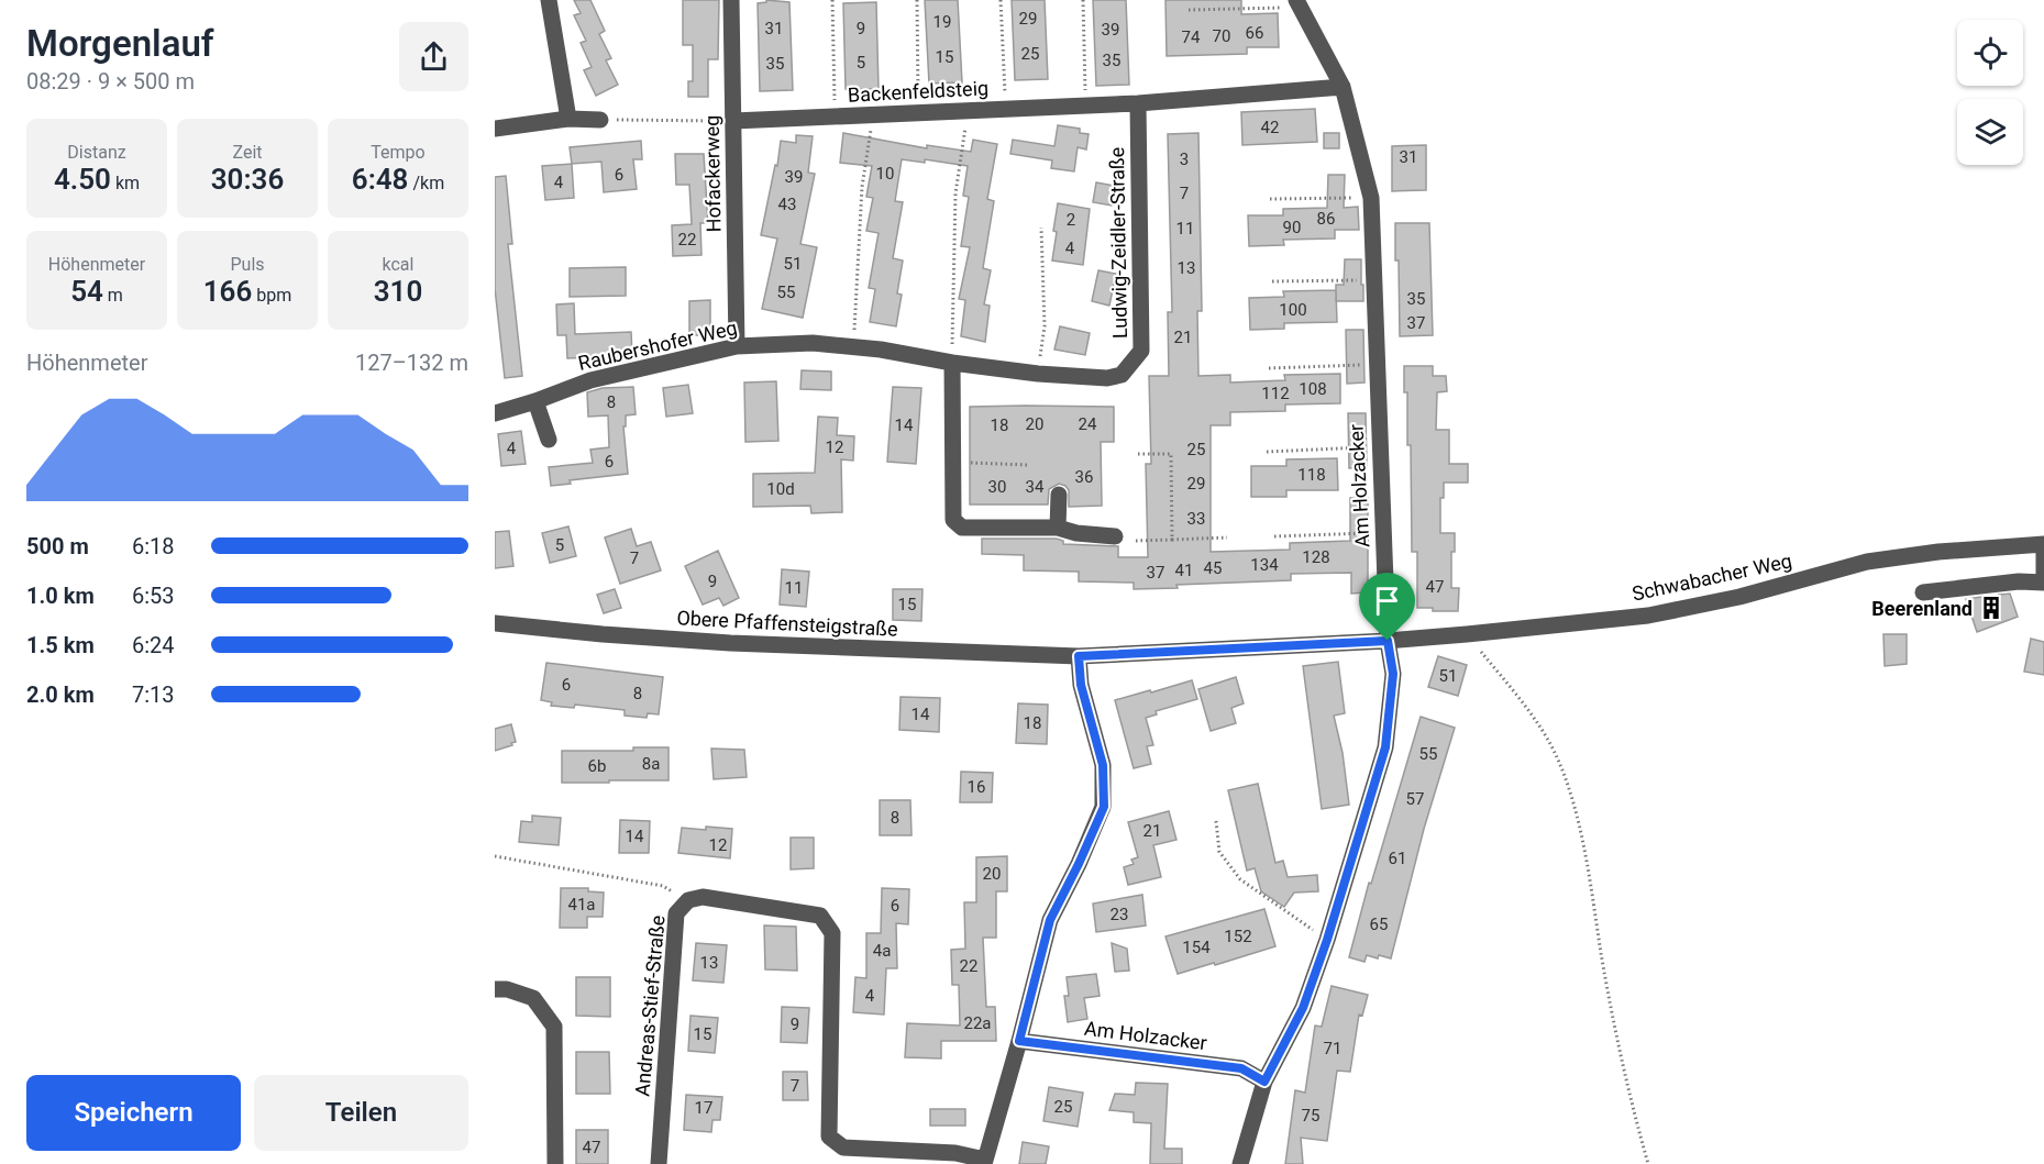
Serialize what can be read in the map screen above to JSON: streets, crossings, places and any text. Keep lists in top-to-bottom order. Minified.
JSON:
{"streets":{"street":["Backenfeldsteig","Hofackerweg","Ludwig-Zeidler-Straße","Raubershofer Weg","Am Holzacker","Schwabacher Weg","Obere Pfaffensteigstraße","Andreas-Stief-Straße"]},"crossings":[["Backenfeldsteig","Hofackerweg"],["Backenfeldsteig","Ludwig-Zeidler-Straße"],["Backenfeldsteig","Am Holzacker"],["Hofackerweg","Raubershofer Weg"],["Ludwig-Zeidler-Straße","Raubershofer Weg"],["Am Holzacker","Schwabacher Weg"],["Am Holzacker","Obere Pfaffensteigstraße"],["Schwabacher Weg","Obere Pfaffensteigstraße"]],"places":{"building":["Beerenland"]},"house_numbers":["29","19","31","9","39","66","70","74","25","15","35","5","35","42","31","3","10","6","39","4","7","43","86","2","90","11","22","4","51","13","55","35","100","37","21","108","112","8","20","24","14","18","12","4","25","6","118","36","29","30","34","10d","33","5","128","7","134","45","41","37","9","47","11","15","51","6","8","14","18","55","8a","6b","16","57","8","21","14","12","61","20","41a","6","23","65","152","154","4a","13","22","4","22a","9","15","71","7","25","17","75","47"],"page":{"heading":["Morgenlauf","08:29 · 9 × 500 m"],"stats":[["Distanz","4.50 km"],["Zeit","30:36"],["Tempo","6:48 /km"],["Höhenmeter","54 m"],["Puls","166 bpm"],["kcal","310"]],"chart":["Höhenmeter","127–132 m"],"list":[{"name":"500 m","note":"6:18"},{"name":"1.0 km","note":"6:53"},{"name":"1.5 km","note":"6:24"},{"name":"2.0 km","note":"7:13"}],"buttons":["Speichern","Teilen"]}}
